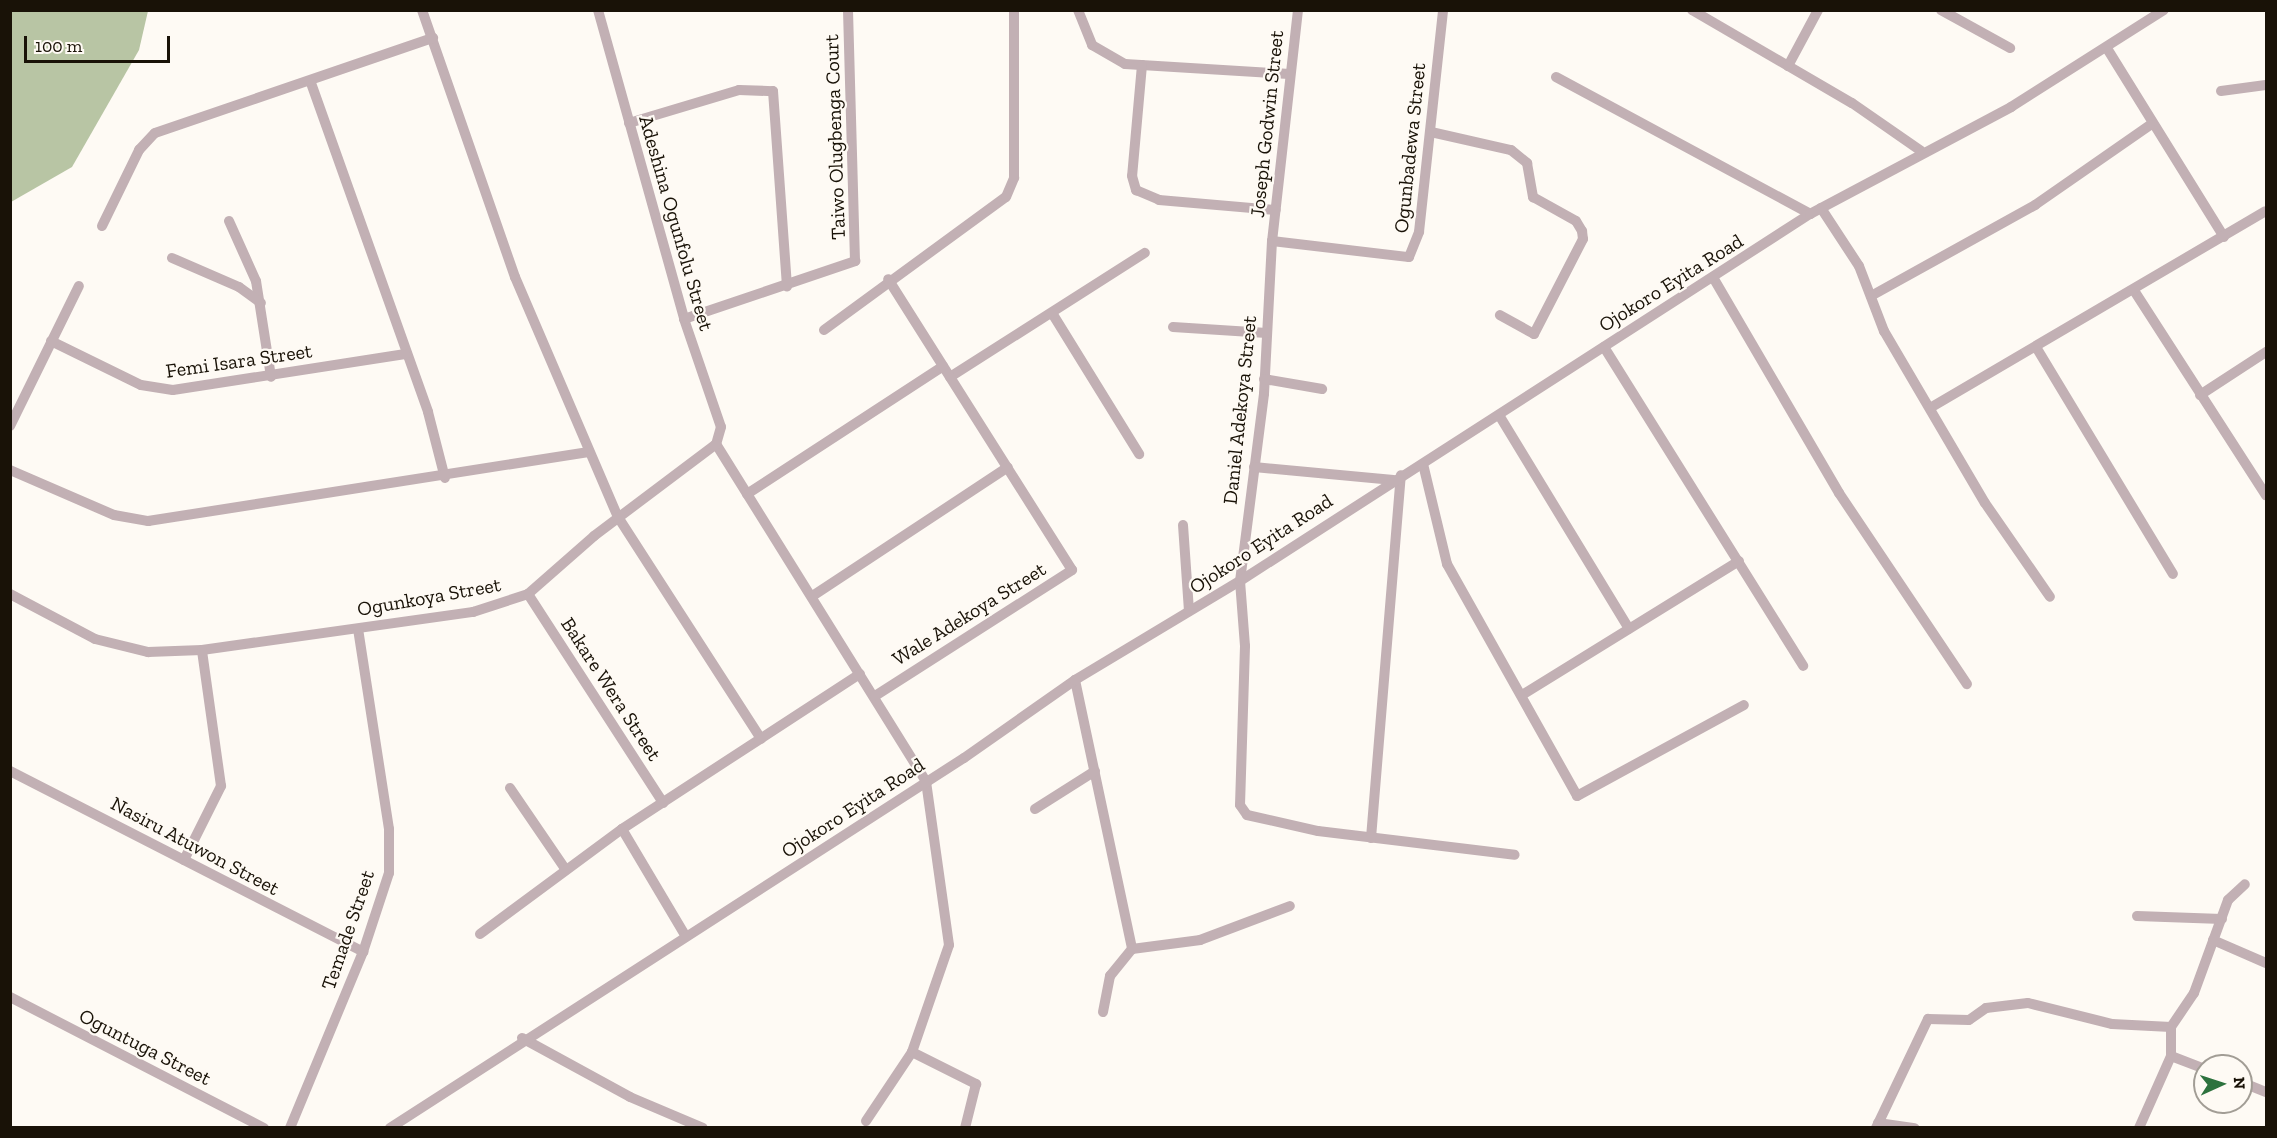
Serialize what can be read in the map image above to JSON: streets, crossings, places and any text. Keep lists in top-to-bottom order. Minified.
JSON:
{"streets":{"street":["Joseph Godwin Street","Taiwo Olugbenga Court","Ogunbadewa Street","Adeshina Ogunfolu Street","Ojokoro Eyita Road","Femi Isara Street","Daniel Adekoya Street","Ogunkoya Street","Wale Adekoya Street","Bakare Wera Street","Nasiru Atuwon Street","Temade Street","Oguntuga Street"]},"crossings":[["Joseph Godwin Street","Ogunbadewa Street"],["Joseph Godwin Street","Daniel Adekoya Street"],["Taiwo Olugbenga Court","Adeshina Ogunfolu Street"],["Ogunbadewa Street","Daniel Adekoya Street"],["Adeshina Ogunfolu Street","Ogunkoya Street"],["Ojokoro Eyita Road","Daniel Adekoya Street"],["Ogunkoya Street","Bakare Wera Street"],["Ogunkoya Street","Temade Street"],["Nasiru Atuwon Street","Temade Street"]],"scale_bar":"100 m","north":"right"}
